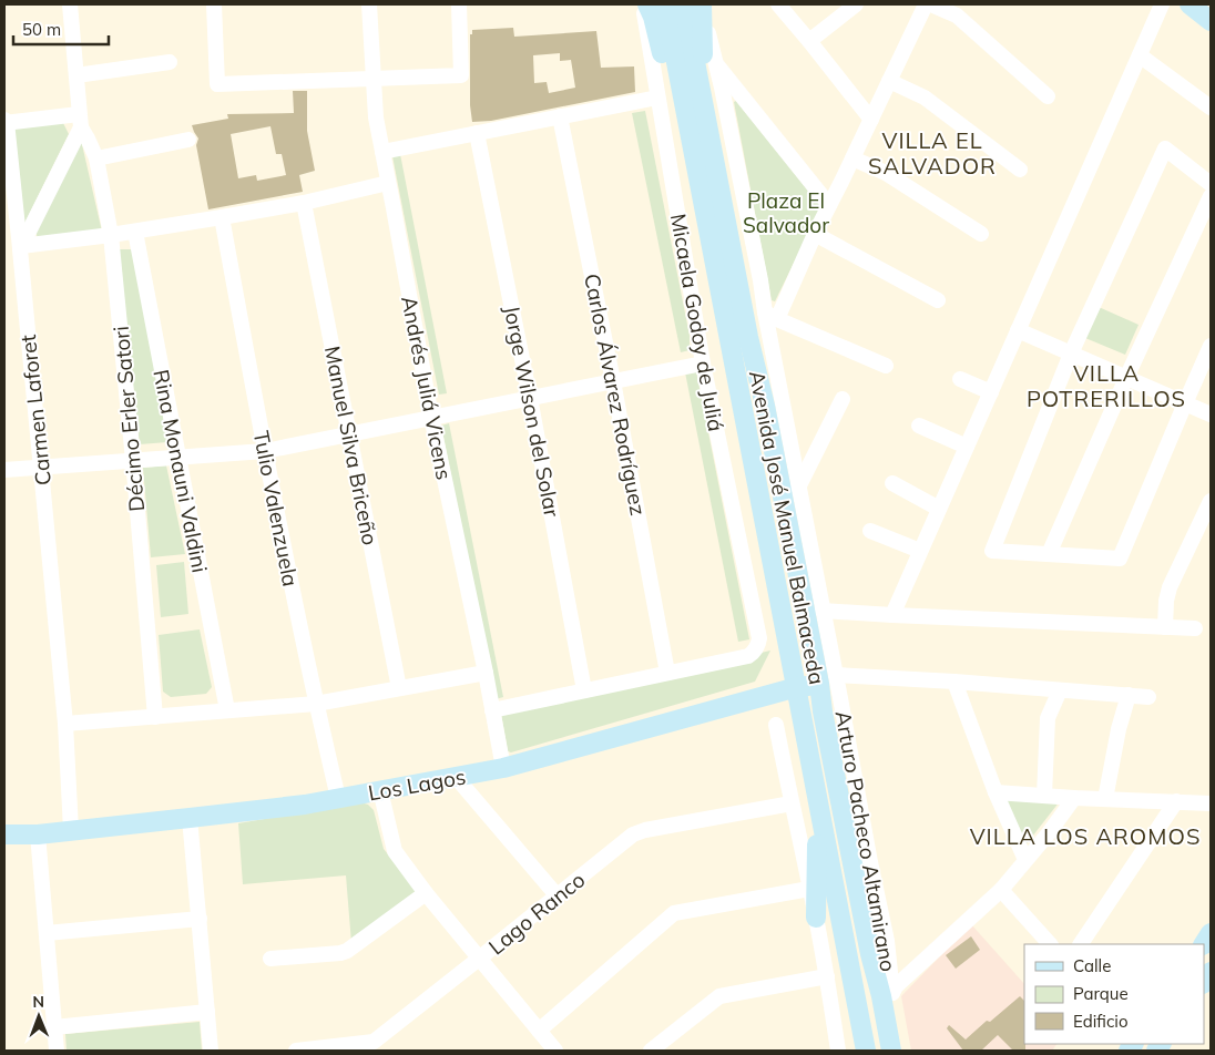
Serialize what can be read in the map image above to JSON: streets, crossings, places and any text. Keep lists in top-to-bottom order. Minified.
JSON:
{"streets":{"main road":["Avenida José Manuel Balmaceda","Los Lagos"],"street":["Micaela Godoy de Juliá","Andrés Juliá Vicens","Carlos Álvarez Rodríguez","Carmen Laforet","Jorge Wilson del Solar","Décimo Erler Satori","Manuel Silva Briceño","Rina Monauni Valdini","Tulio Valenzuela","Lago Ranco"]},"crossings":[["Micaela Godoy de Juliá","Carlos Álvarez Rodríguez"],["Andrés Juliá Vicens","Los Lagos"],["Carmen Laforet","Los Lagos"],["Tulio Valenzuela","Los Lagos"],["Avenida José Manuel Balmaceda","Los Lagos"]],"districts":["VILLA EL SALVADOR","VILLA POTRERILLOS","VILLA LOS AROMOS"],"parks":["Plaza El Salvador"],"legend":["Calle","Parque","Edificio"],"scale_bar":"50 m","north":"top"}
